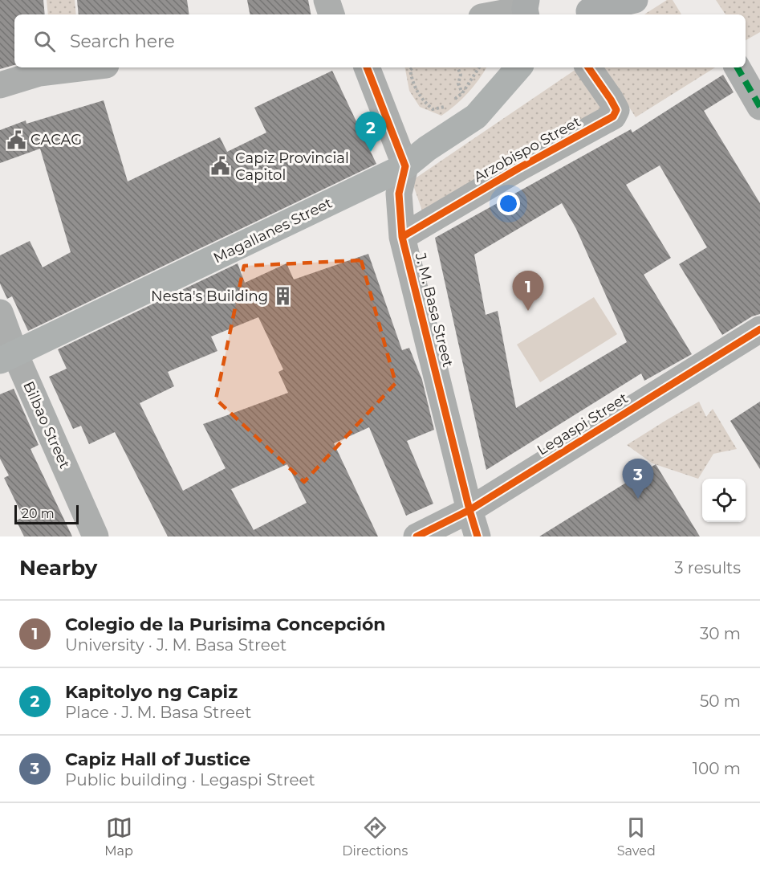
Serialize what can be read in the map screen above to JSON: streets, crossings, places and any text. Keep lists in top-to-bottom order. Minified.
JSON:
{"streets":{"main road":["Magallanes Street"],"street":["Arzobispo Street","J. M. Basa Street","Legaspi Street","Bilbao Street"]},"crossings":[["Arzobispo Street","J. M. Basa Street"],["Magallanes Street","J. M. Basa Street"],["Magallanes Street","Bilbao Street"],["J. M. Basa Street","Legaspi Street"]],"places":{"public building":["CACAG","Capiz Provincial Capitol"],"building":["Nesta's Building"]},"scale_bar":"20 m","page":{"search":"Search here","pins":["2","1","3"],"scale":"20 m","heading":["Nearby","3 results"],"list":[{"mark":"1","name":"Colegio de la Purisima Concepción","note":"University · J. M. Basa Street","value":"30 m"},{"mark":"2","name":"Kapitolyo ng Capiz","note":"Place · J. M. Basa Street","value":"50 m"},{"mark":"3","name":"Capiz Hall of Justice","note":"Public building · Legaspi Street","value":"100 m"}],"nav":["Map","Directions","Saved"]}}
